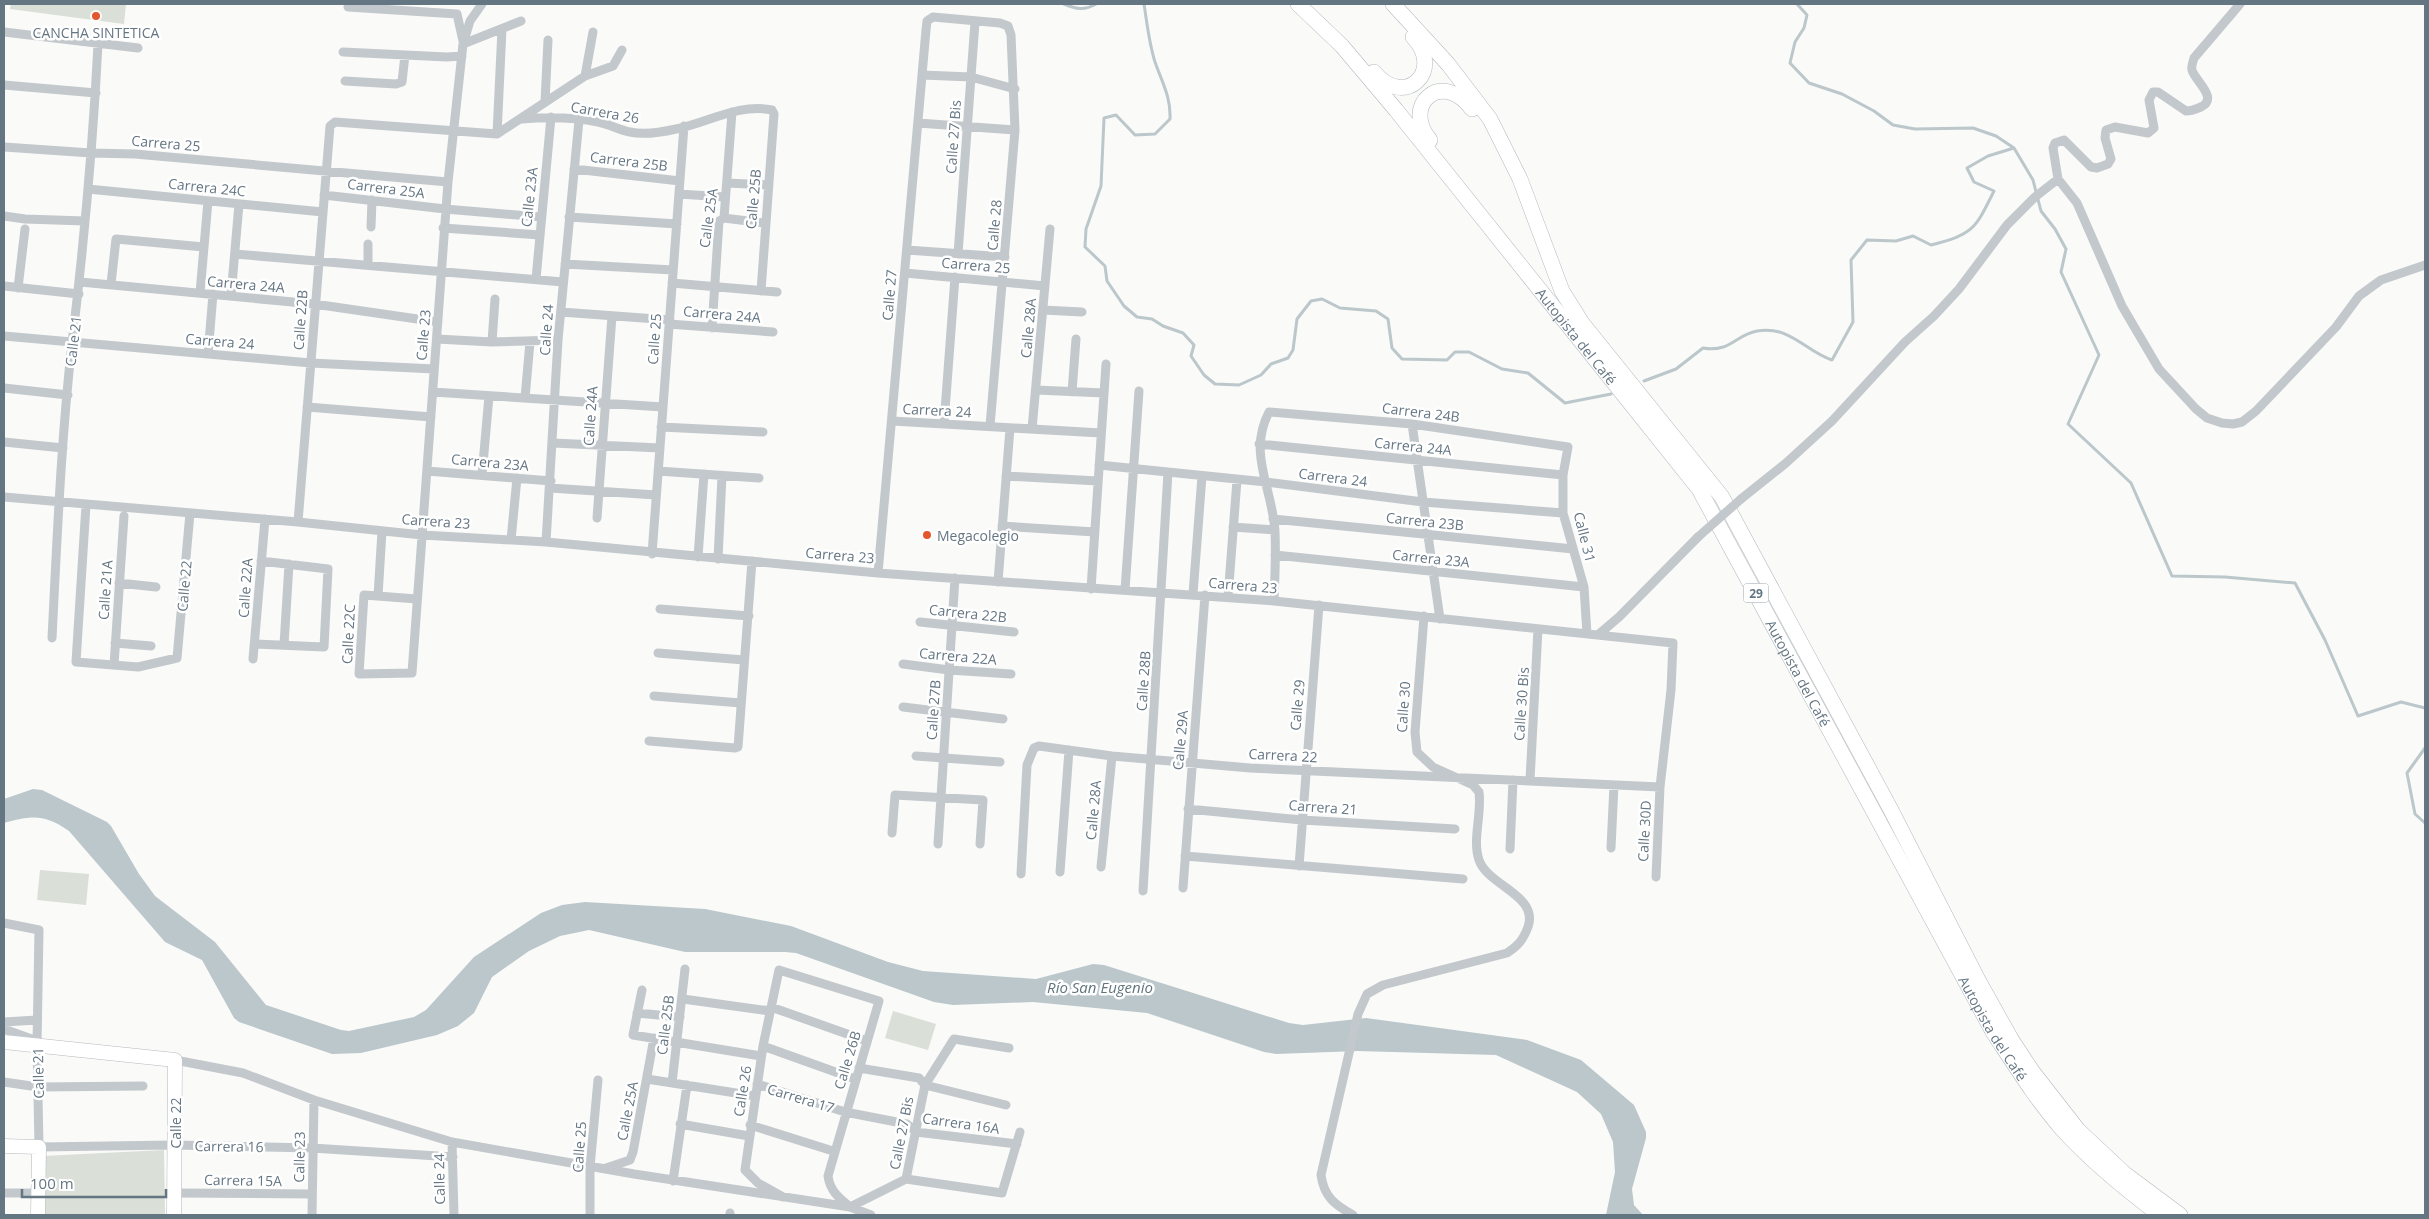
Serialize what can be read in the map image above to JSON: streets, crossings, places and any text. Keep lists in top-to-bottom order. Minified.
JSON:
{"streets":{"highway":["Autopista del Café","29"],"main road":["Calle 21","Calle 22","Carrera 16"],"street":["Carrera 26","Calle 27 Bis","Carrera 25","Carrera 25B","Carrera 24C","Carrera 25A","Calle 23A","Calle 25B","Calle 25A","Calle 28","Carrera 24A","Calle 27","Calle 22B","Calle 28A","Calle 24","Calle 23","Calle 25","Carrera 24","Carrera 24B","Calle 24A","Carrera 23A","Carrera 23","Carrera 23B","Calle 31","Calle 22A","Calle 21A","Carrera 22B","Calle 22C","Carrera 22A","Calle 28B","Calle 30 Bis","Calle 29","Calle 30","Calle 27B","Calle 29A","Carrera 22","Carrera 21","Calle 30D","Calle 26B","Calle 26","Carrera 17","Carrera 16A","Carrera 15A"]},"crossings":[["Carrera 26","Calle 23A"],["Carrera 26","Calle 25B"],["Carrera 26","Calle 25A"],["Carrera 26","Calle 24"],["Carrera 26","Calle 25"],["Calle 27 Bis","Calle 28"],["Calle 27 Bis","Calle 27"],["Calle 27 Bis","Calle 26B"],["Calle 27 Bis","Carrera 17"],["Calle 27 Bis","Carrera 16A"],["Carrera 25","Calle 28"],["Carrera 25","Calle 27"],["Carrera 25","Calle 22B"],["Carrera 25","Calle 28A"],["Carrera 25","Calle 23"],["Carrera 25","Calle 21"],["Carrera 25B","Calle 24"],["Carrera 25B","Calle 25"],["Carrera 24C","Calle 22B"],["Carrera 24C","Calle 21"],["Carrera 25A","Calle 23A"],["Carrera 25A","Calle 22B"],["Carrera 25A","Calle 23"],["Calle 25A","Carrera 24A"],["Calle 28","Calle 27"],["Calle 28","Carrera 24"],["Carrera 24A","Calle 22B"],["Carrera 24A","Calle 24"],["Carrera 24A","Calle 23"],["Carrera 24A","Calle 25"],["Carrera 24A","Calle 21"],["Carrera 24A","Carrera 24B"],["Carrera 24A","Calle 24A"],["Carrera 24A","Calle 31"],["Calle 27","Carrera 24"],["Calle 27","Carrera 23"],["Calle 22B","Calle 23"],["Calle 22B","Carrera 24"],["Calle 22B","Carrera 23"],["Calle 28A","Carrera 24"],["Calle 28A","Carrera 22"],["Calle 24","Carrera 23A"],["Calle 24","Carrera 23"],["Calle 24","Carrera 16"],["Calle 23","Carrera 24"],["Calle 23","Carrera 23A"],["Calle 23","Carrera 23"],["Calle 23","Calle 22C"],["Calle 23","Carrera 16"],["Calle 23","Carrera 15A"],["Calle 25","Carrera 23A"],["Calle 25","Carrera 23"],["Calle 21","Carrera 24"],["Calle 21","Carrera 23"],["Calle 21","Carrera 16"],["Carrera 24","Calle 31"],["Carrera 24","Calle 28B"],["Carrera 24B","Calle 31"],["Calle 24A","Carrera 23A"],["Carrera 23A","Calle 31"],["Carrera 23","Calle 31"],["Carrera 23","Calle 22"],["Carrera 23","Calle 22A"],["Carrera 23","Calle 28B"],["Carrera 23","Calle 30 Bis"],["Carrera 23","Calle 29"],["Carrera 23","Calle 30"],["Carrera 23","Calle 27B"],["Carrera 23","Calle 29A"],["Carrera 23","Carrera 22"],["Carrera 23","Calle 30D"],["Carrera 23B","Calle 31"],["Calle 22","Calle 21A"],["Calle 22","Carrera 16"],["Calle 22","Carrera 15A"],["Carrera 22B","Calle 27B"],["Carrera 22A","Calle 27B"],["Calle 28B","Carrera 22"],["Calle 30 Bis","Carrera 22"],["Calle 29","Carrera 22"],["Calle 29","Carrera 21"],["Calle 30","Carrera 22"],["Calle 29A","Carrera 22"],["Calle 29A","Carrera 21"],["Carrera 22","Calle 30D"],["Calle 26B","Calle 26"],["Calle 26B","Carrera 17"],["Calle 26B","Carrera 16A"],["Calle 26","Carrera 17"],["Carrera 17","Carrera 16A"]],"water":["Río San Eugenio"],"places":["CANCHA SINTETICA","Megacolegio"],"scale_bar":"100 m"}
